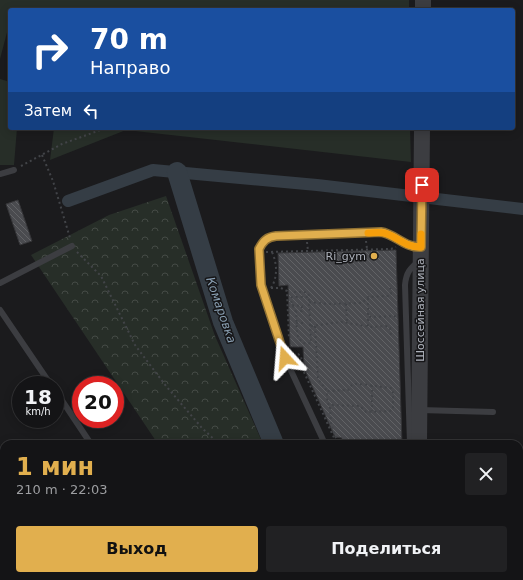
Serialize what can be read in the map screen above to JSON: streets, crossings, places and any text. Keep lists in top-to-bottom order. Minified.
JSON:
{"streets":{"street":["Шоссейная улица"]},"water":["Комаровка"],"places":["Ri_gym"],"page":{"turn":["70 m","Направо"],"then":"Затем","speed":"18 km/h","limit":"20","heading":["1 мин","210 m · 22:03"],"buttons":["Выход","Поделиться"]}}
